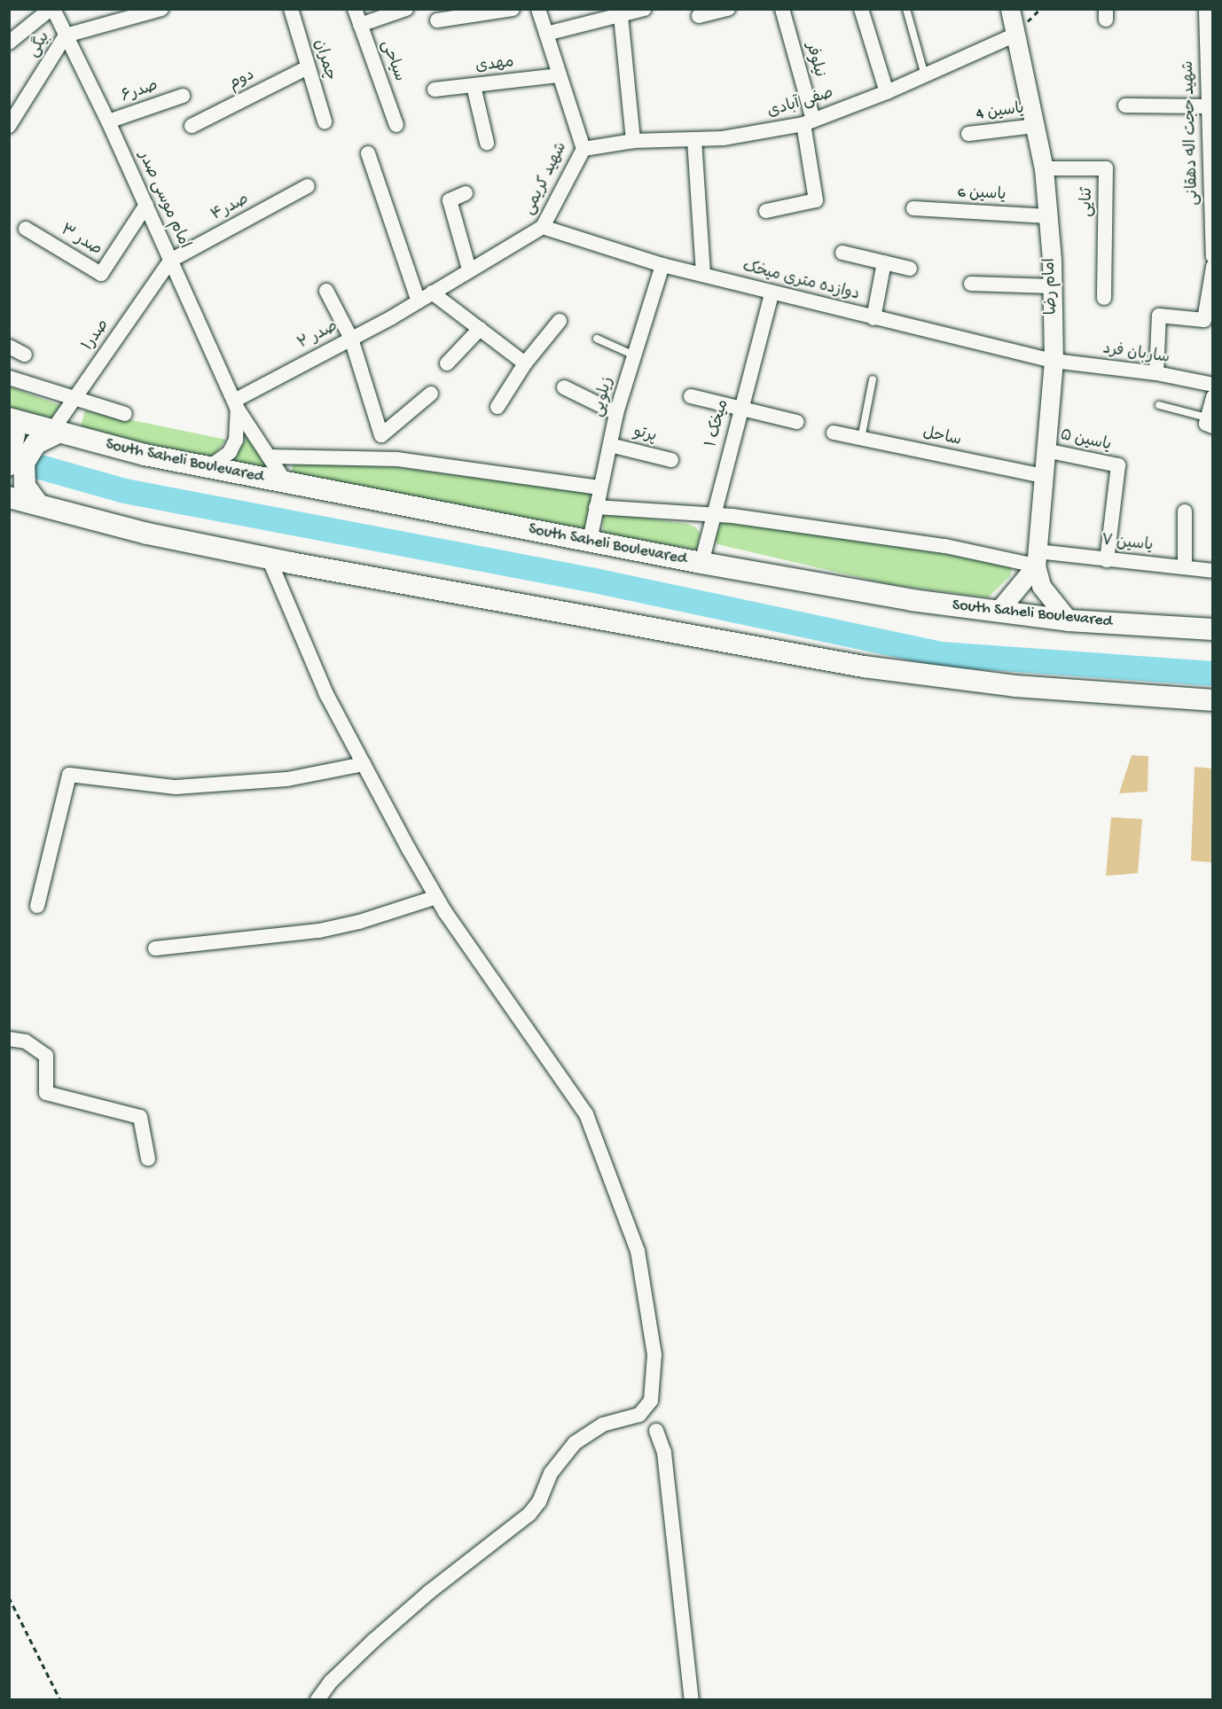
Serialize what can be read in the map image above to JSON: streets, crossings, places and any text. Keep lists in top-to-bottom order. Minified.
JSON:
{"streets":{"main road":["South Saheli Boulevared"],"street":["بیگی","چمران","نیلوفر","سیاحی","مهدی","دوم","صدر۶","صفی آبادی","یاسین 4","شهید حجت اله دهقانی","شهید کریمی","یاسین 6","امام موسی صدر","ثنایی","صدر۴","صدر ۳","دوازده متری میخک","امام رضا","صدر۱","صدر ۲","ساربان فرد","زیلویی","میخک ۱","پرتو","ساحل","یاسین ۵","یاسین ۷"]},"crossings":[["بیگی","امام موسی صدر"],["چمران","دوم"],["نیلوفر","صفی آبادی"],["مهدی","شهید کریمی"],["صدر۶","امام موسی صدر"],["صفی آبادی","شهید کریمی"],["صفی آبادی","امام رضا"],["یاسین 4","امام رضا"],["شهید کریمی","دوازده متری میخک"],["شهید کریمی","صدر ۲"],["یاسین 6","امام رضا"],["امام موسی صدر","صدر۴"],["امام موسی صدر","صدر ۳"],["امام موسی صدر","صدر۱"],["امام موسی صدر","صدر ۲"],["امام موسی صدر","South Saheli Boulevared"],["ثنایی","امام رضا"],["صدر۴","صدر۱"],["دوازده متری میخک","امام رضا"],["دوازده متری میخک","ساربان فرد"],["دوازده متری میخک","زیلویی"],["دوازده متری میخک","میخک ۱"],["امام رضا","ساربان فرد"],["امام رضا","ساحل"],["امام رضا","یاسین ۵"],["امام رضا","یاسین ۷"],["صدر۱","South Saheli Boulevared"],["زیلویی","پرتو"],["زیلویی","South Saheli Boulevared"],["زیلویی","یاسین ۷"],["میخک ۱","South Saheli Boulevared"],["میخک ۱","یاسین ۷"],["یاسین ۵","یاسین ۷"]]}
